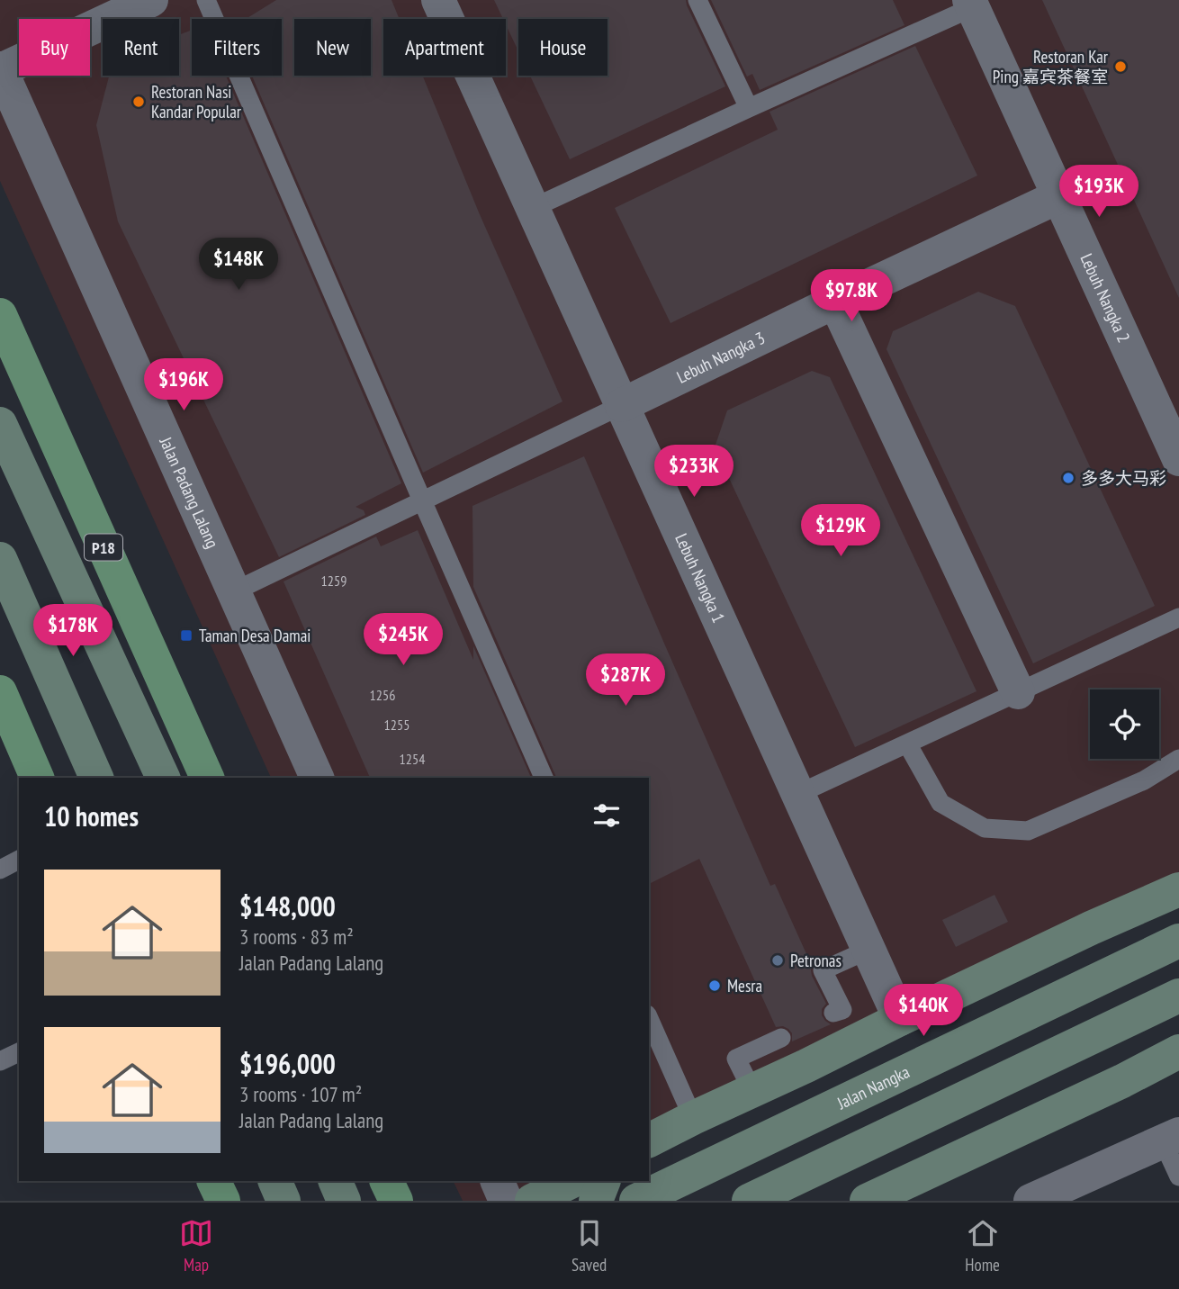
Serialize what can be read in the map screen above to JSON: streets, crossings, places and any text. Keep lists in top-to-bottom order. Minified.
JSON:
{"streets":{"main road":["P18"],"street":["Lebuh Nangka 2","Lebuh Nangka 3","Jalan Padang Lalang","Lebuh Nangka 1","Jalan Nangka"]},"crossings":[["Lebuh Nangka 2","Lebuh Nangka 3"],["Lebuh Nangka 3","Lebuh Nangka 1"]],"places":{"other":["Restoran Kar Ping 嘉宾茶餐室","Restoran Nasi Kandar Popular","多多大马彩","Petronas","Mesra"],"transit":["Taman Desa Damai"]},"house_numbers":["1259","1256","1255","1254"],"page":{"chip":["Buy","Rent","Filters","New","Apartment","House"],"price":["$193K","$148K","$97.8K","$196K","$233K","$129K","$178K","$245K","$287K","$140K"],"heading":"10 homes","list":[{"name":"$148,000","note":"3 rooms · 83 m² · Jalan Padang Lalang"},{"name":"$196,000","note":"3 rooms · 107 m² · Jalan Padang Lalang"}],"tabs":["Map","Saved","Home"]}}
